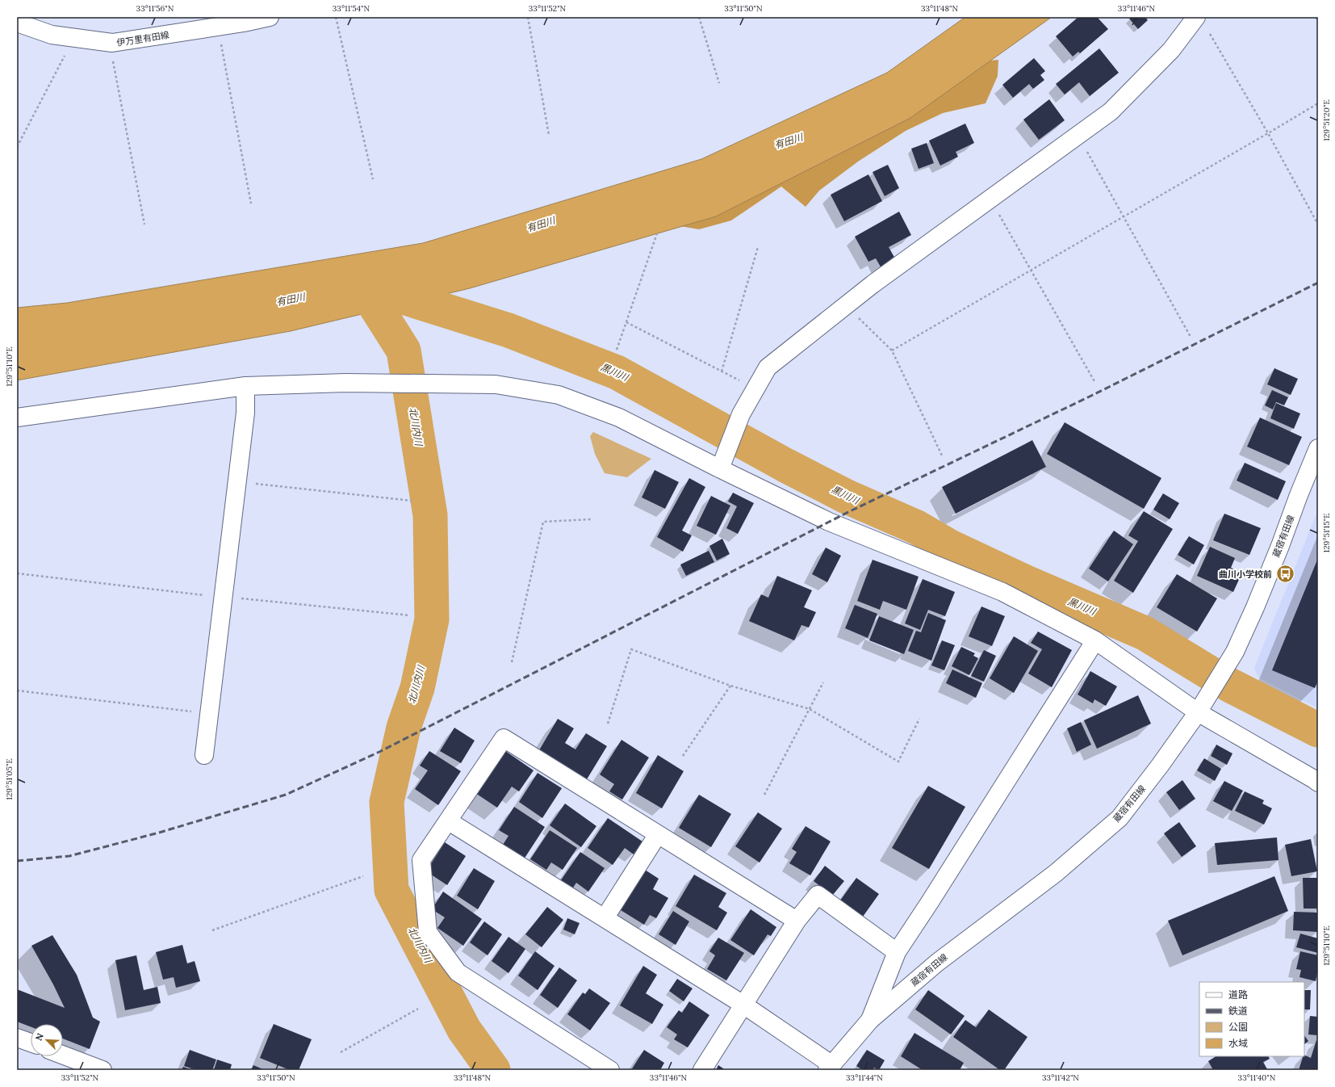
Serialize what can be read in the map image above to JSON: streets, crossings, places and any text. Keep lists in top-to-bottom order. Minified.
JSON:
{"streets":{"main road":["伊万里有田線","蔵宿有田線"]},"water":["有田川","黒川川","北川内川"],"places":{"bus stop":["曲川小学校前"]},"legend":["道路","鉄道","公園","水域"],"north":"top left","coordinates":["33°11'56\"N","33°11'54\"N","33°11'52\"N","33°11'50\"N","33°11'48\"N","33°11'46\"N","129°51'20\"E","129°51'10\"E","129°51'15\"E","129°51'05\"E","33°11'44\"N","33°11'42\"N","33°11'40\"N"]}
